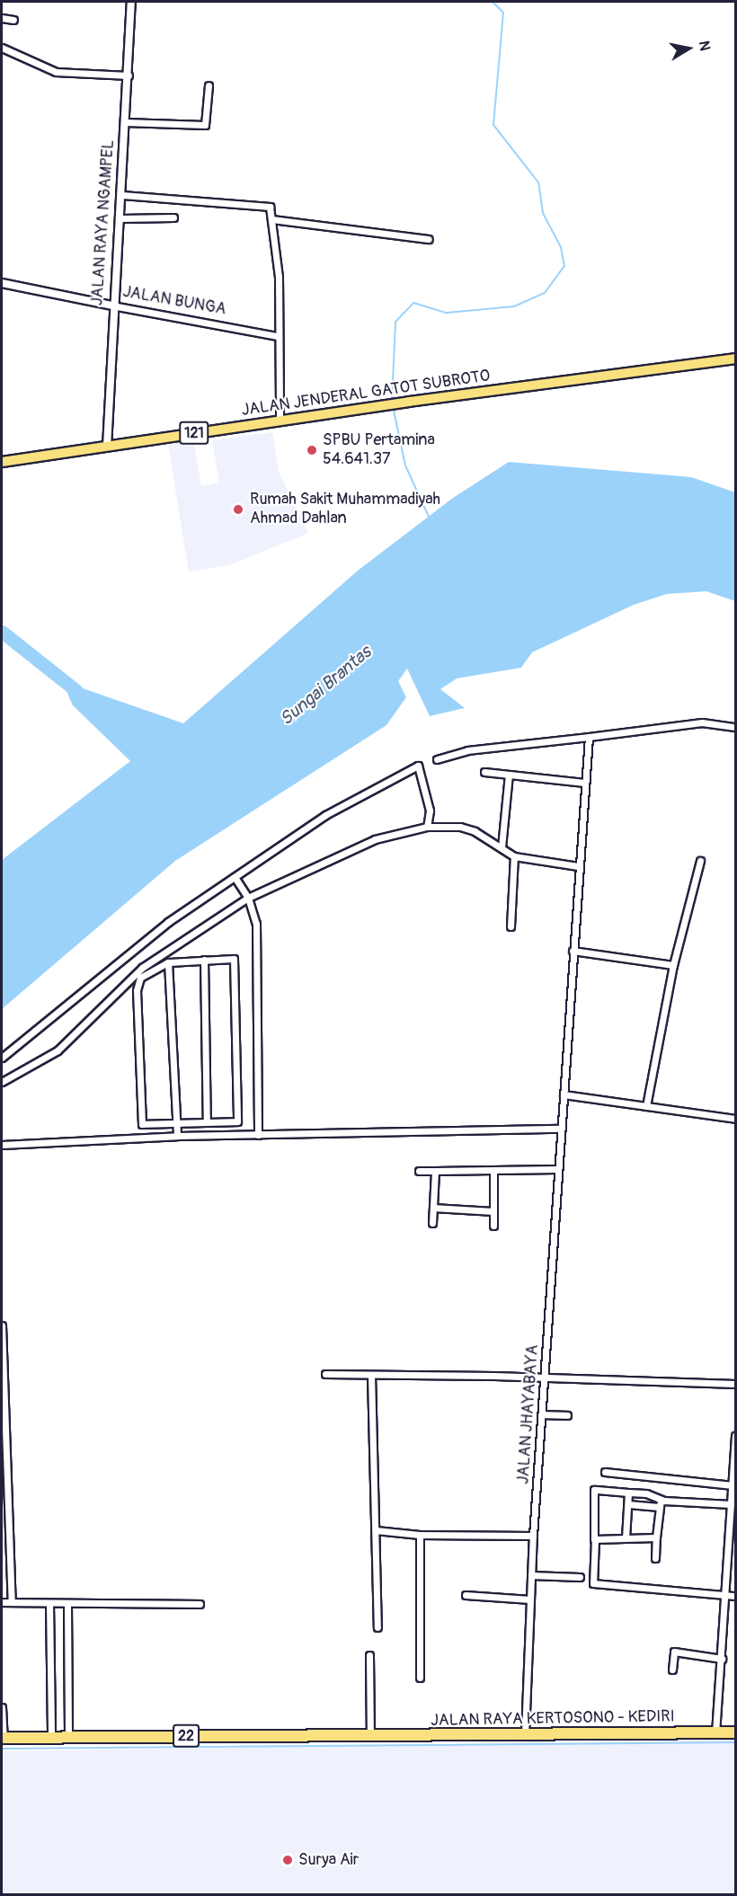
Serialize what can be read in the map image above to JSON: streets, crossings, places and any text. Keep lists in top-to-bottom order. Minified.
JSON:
{"streets":{"highway":["JALAN RAYA KERTOSONO - KEDIRI","22"],"main road":["JALAN JENDERAL GATOT SUBROTO","121"],"street":["JALAN RAYA NGAMPEL","JALAN BUNGA","JALAN JHAYABAYA"]},"crossings":[["JALAN RAYA NGAMPEL","JALAN BUNGA"],["JALAN RAYA NGAMPEL","JALAN JENDERAL GATOT SUBROTO"],["JALAN JHAYABAYA","JALAN RAYA KERTOSONO - KEDIRI"],["JALAN RAYA KERTOSONO - KEDIRI","22"]],"water":["Sungai Brantas"],"places":["SPBU Pertamina 54.641.37","Rumah Sakit Muhammadiyah Ahmad Dahlan","Surya Air"],"north":"right"}
